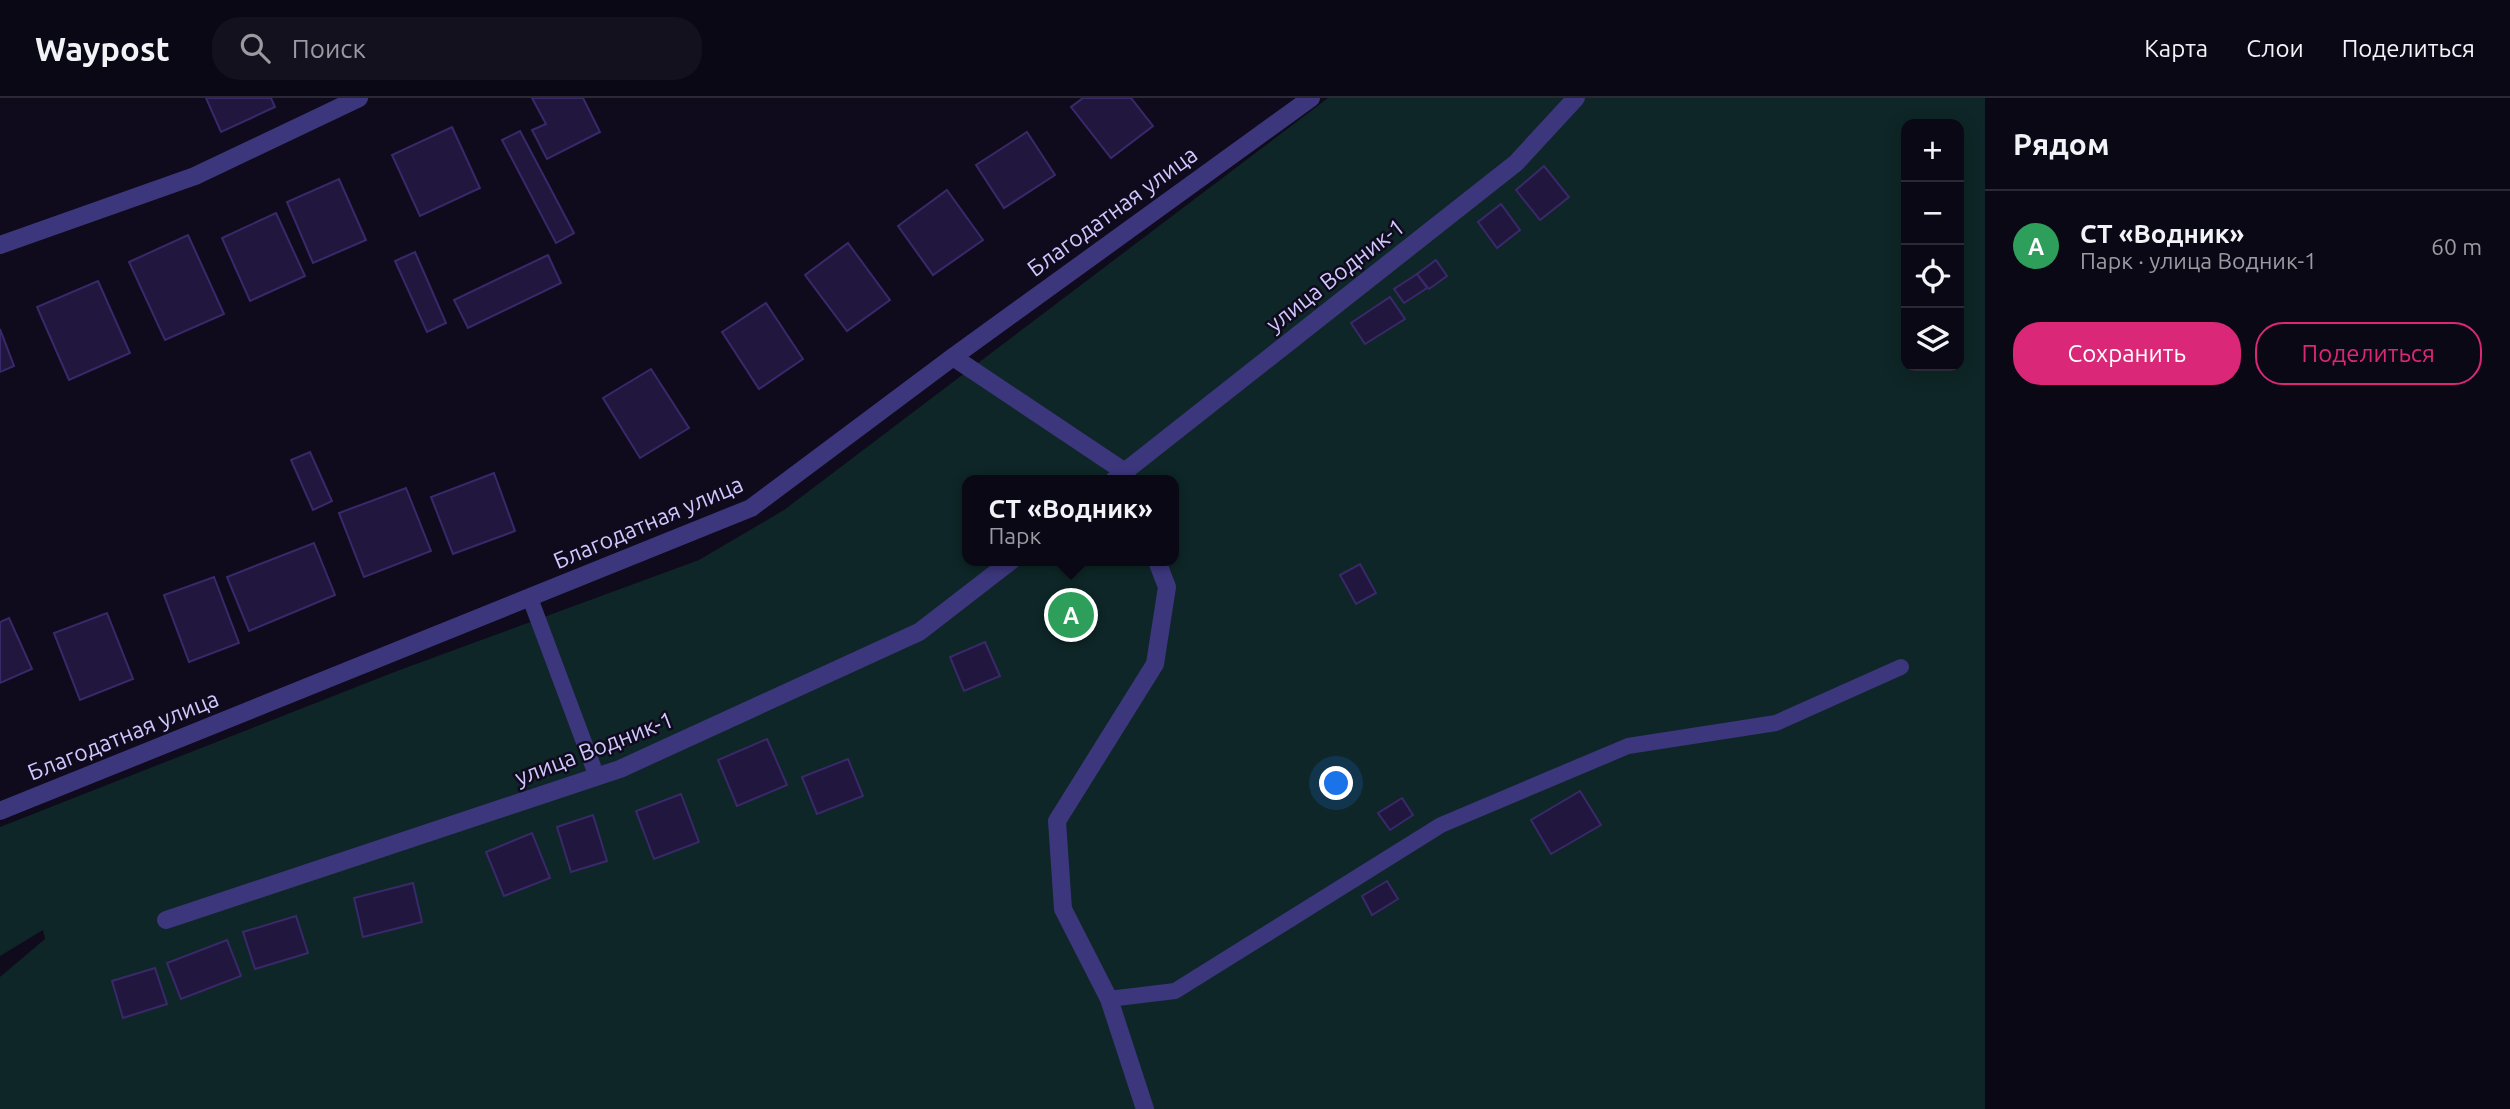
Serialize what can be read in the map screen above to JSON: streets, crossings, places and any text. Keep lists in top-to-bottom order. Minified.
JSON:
{"streets":{"street":["Благодатная улица","улица Водник-1"]},"page":{"header":"Waypost","search":"Поиск","nav":["Карта","Слои","Поделиться"],"heading":"Рядом","map_buttons":["+","−"],"list":[{"mark":"A","name":"СТ «Водник»","note":"Парк · улица Водник-1","value":"60 m"}],"buttons":["Сохранить","Поделиться"],"popup":["СТ «Водник»","Парк"],"pins":"A"}}
